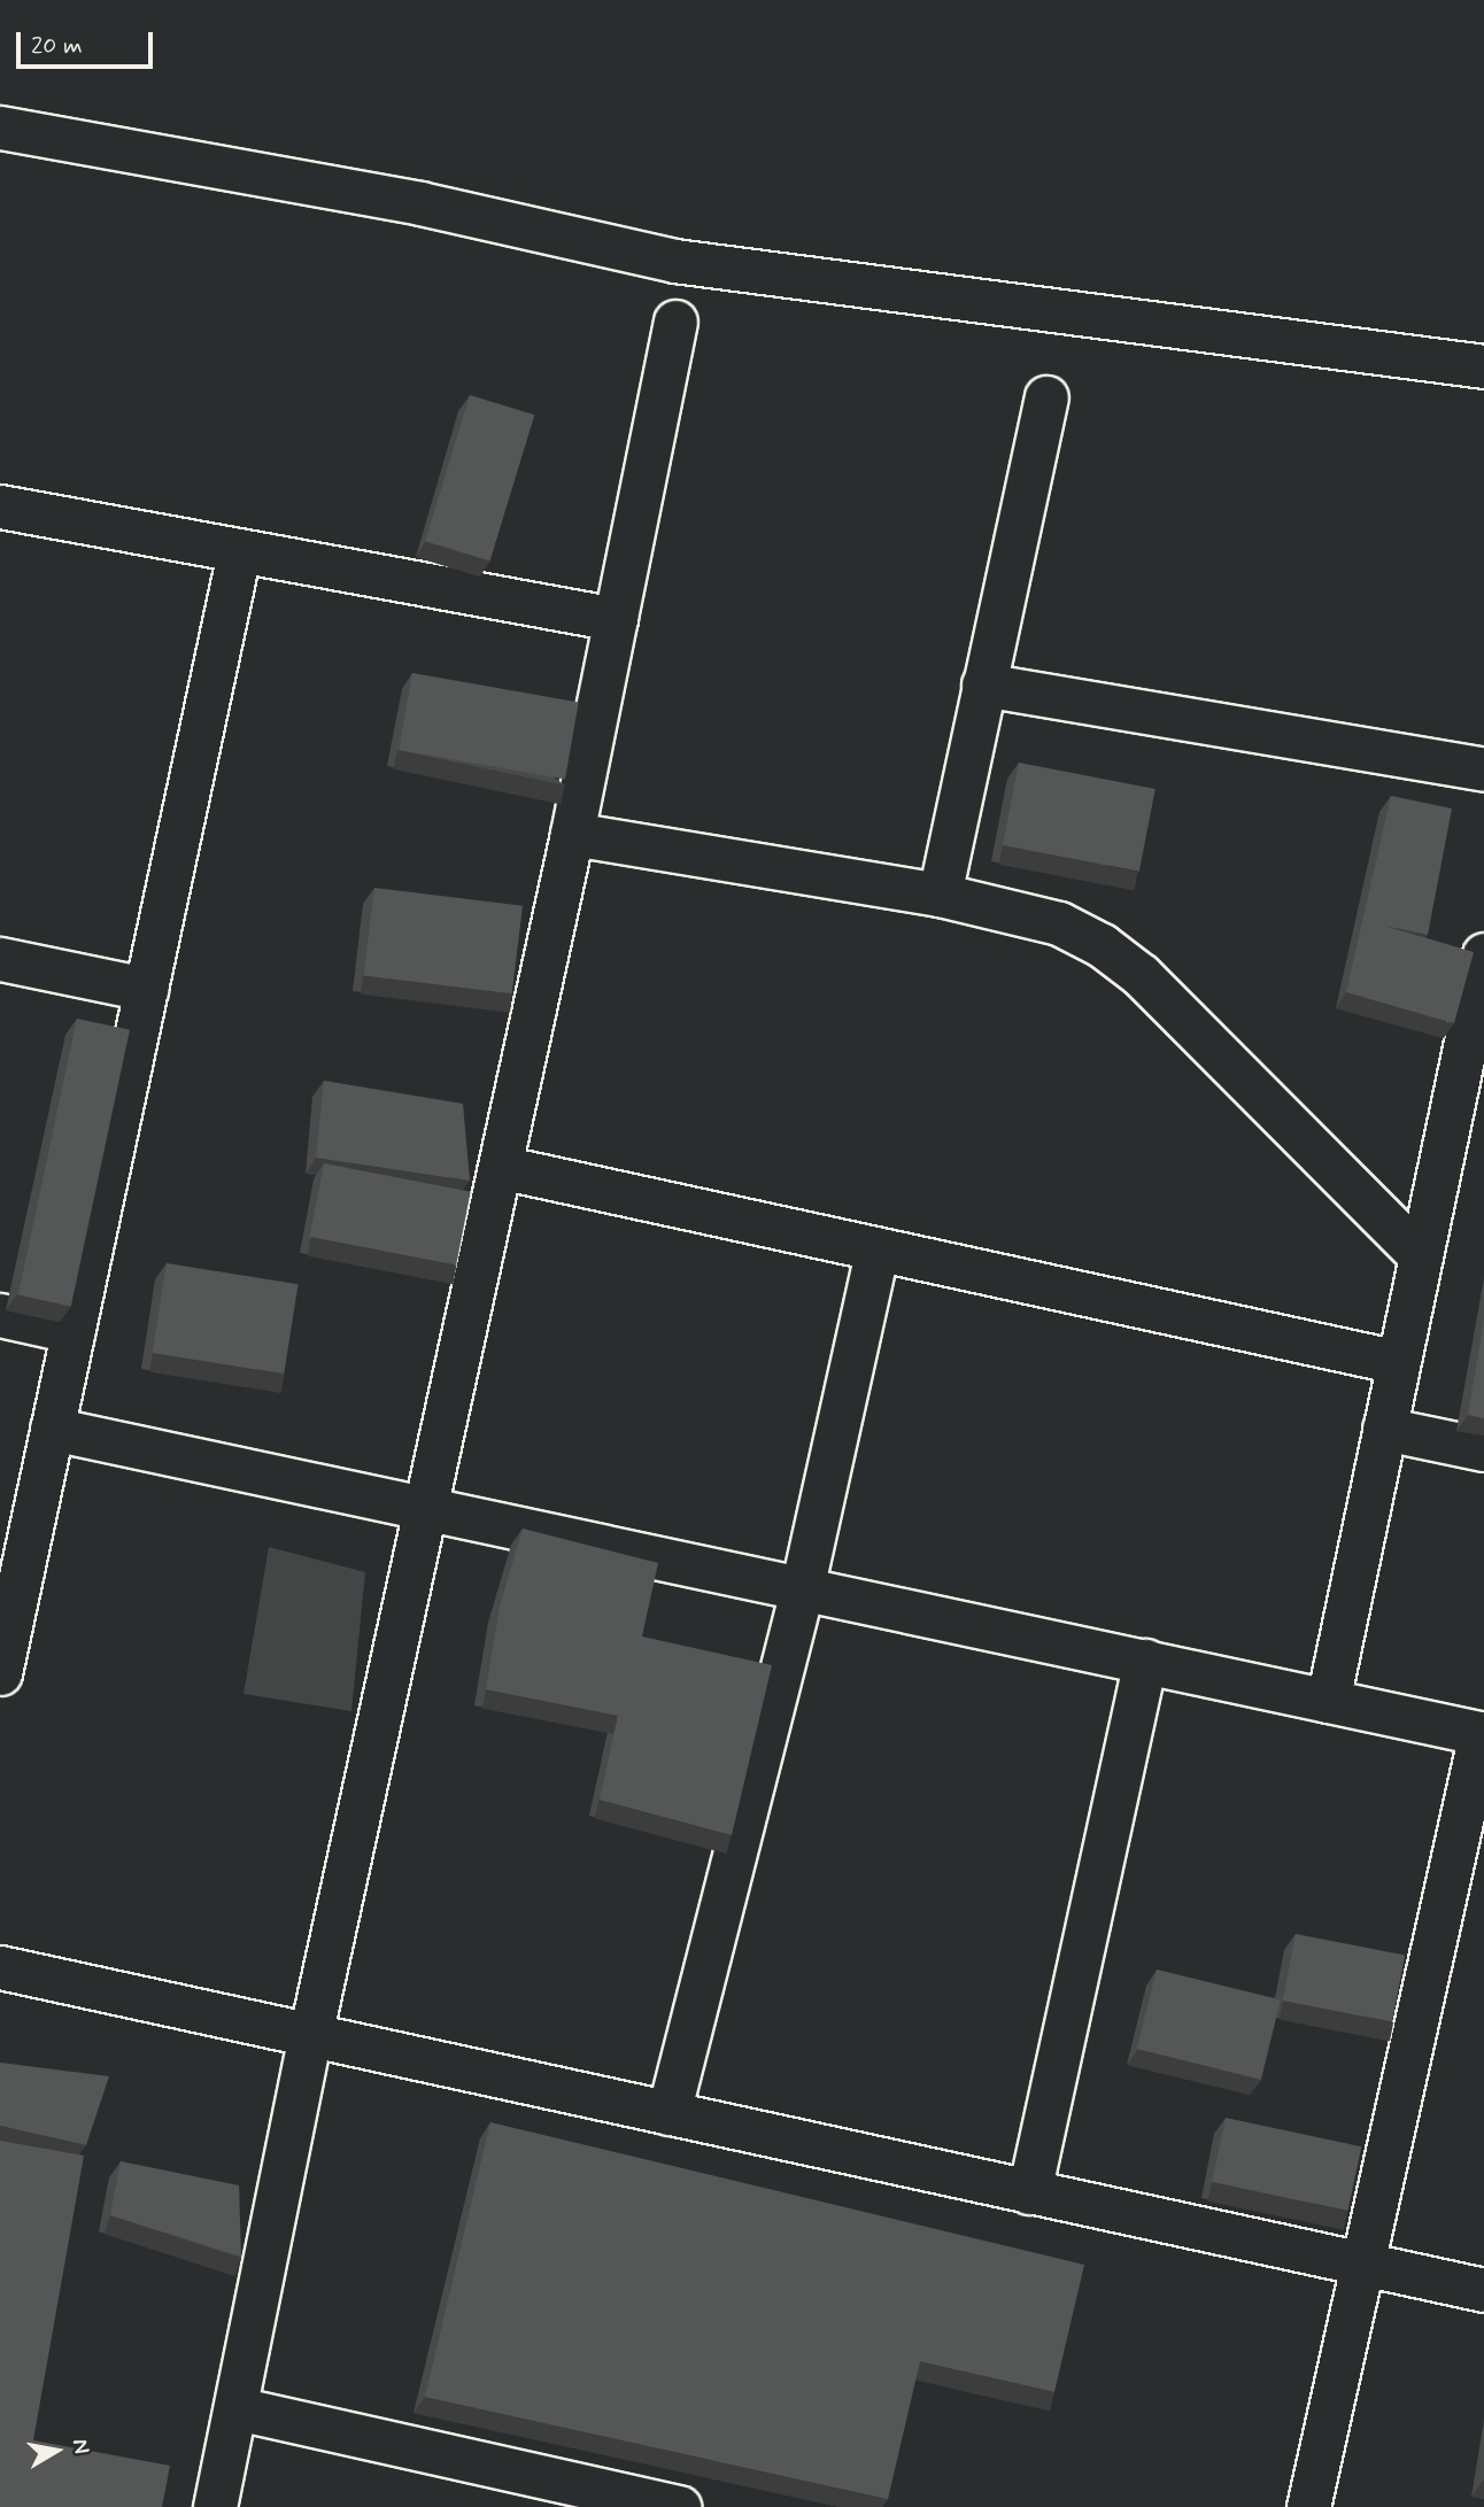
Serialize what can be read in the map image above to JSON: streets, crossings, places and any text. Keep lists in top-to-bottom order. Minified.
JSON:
{"scale_bar":"20 m","north":"right"}
